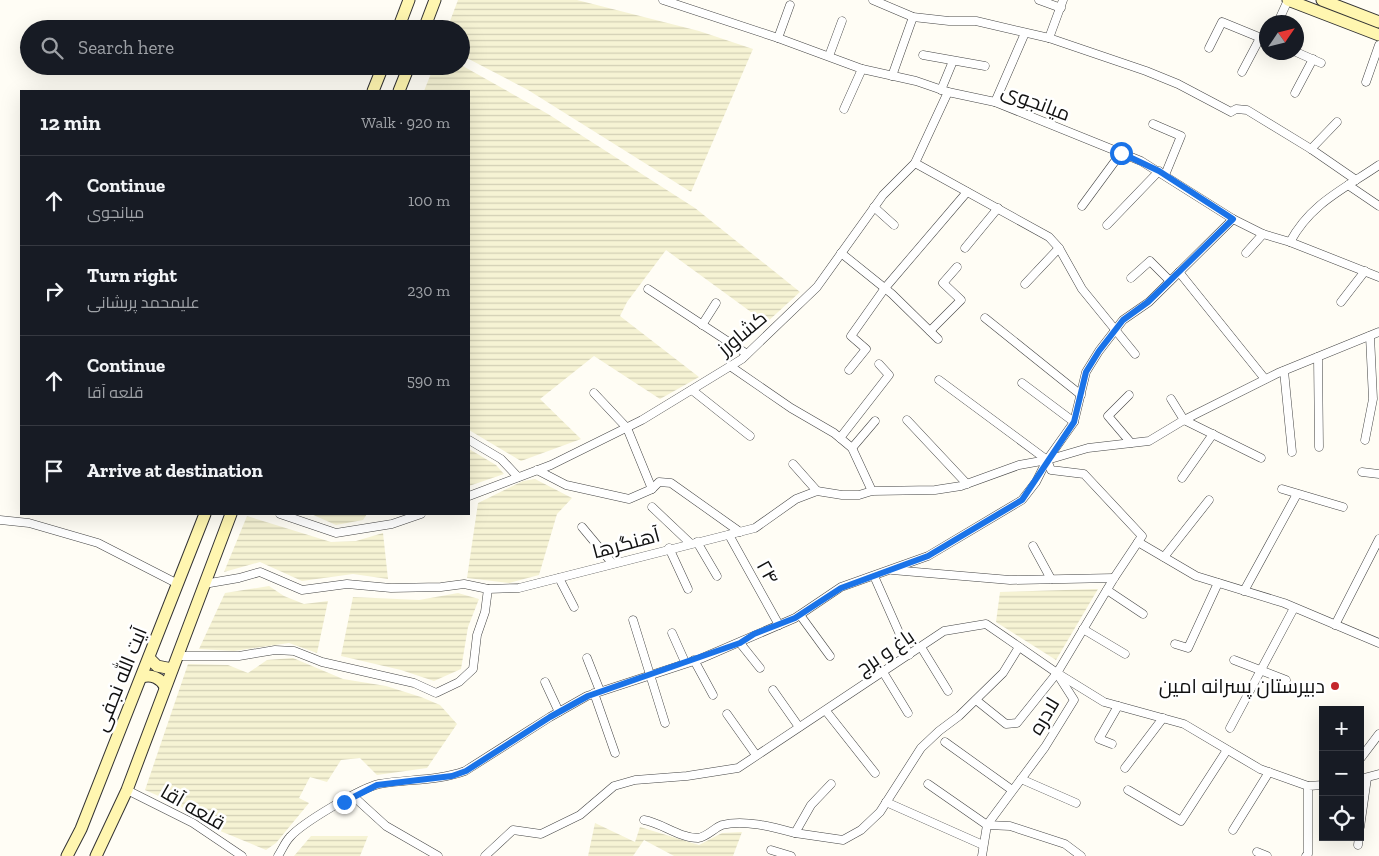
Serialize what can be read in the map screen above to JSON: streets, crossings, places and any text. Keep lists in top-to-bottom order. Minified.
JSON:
{"streets":{"main road":["آیت الله نجفی"],"street":["میانجوی","کشاورز","آهنگرها","۲۴","باغ و برج","لادره","قلعه آقا"]},"crossings":[["میانجوی","کشاورز"],["آهنگرها","۲۴"],["باغ و برج","لادره"]],"places":["دبیرستان پسرانه امین"],"north":"top right","page":{"search":"Search here","heading":["12 min","Walk · 920 m"],"list":[["Continue","میانجوی","100 m"],["Turn right","علیمحمد پریشانی","230 m"],["Continue","قلعه آقا","590 m"],"Arrive at destination"],"map_buttons":["+","−"]}}
